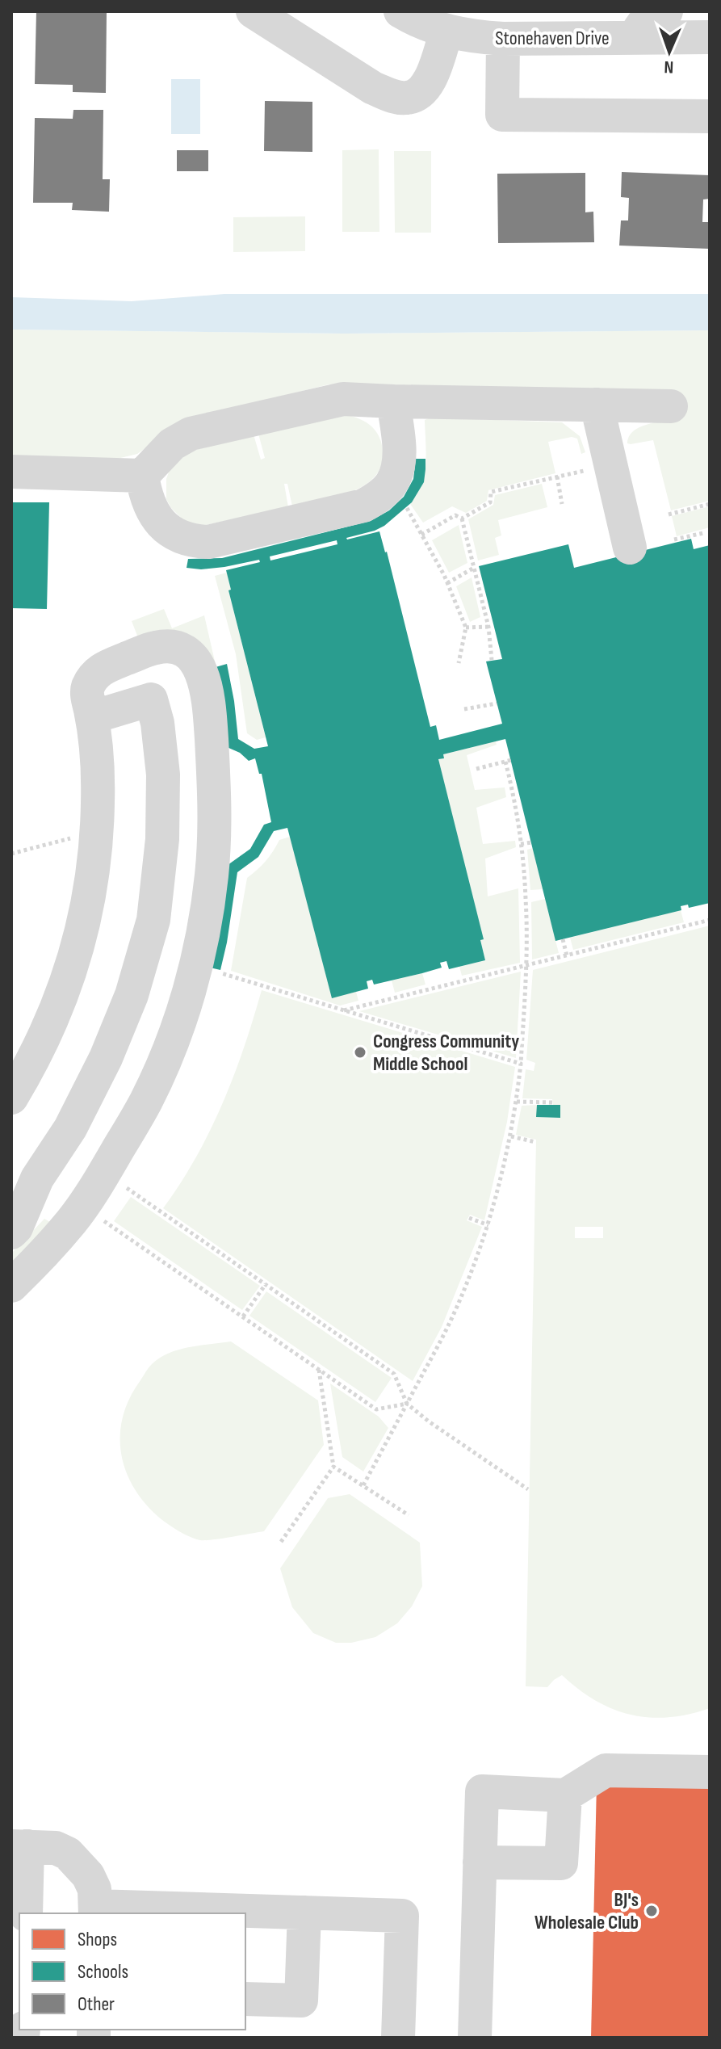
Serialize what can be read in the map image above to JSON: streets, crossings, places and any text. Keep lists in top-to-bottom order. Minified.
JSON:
{"streets":{"street":["Stonehaven Drive"]},"places":["Congress Community Middle School","BJ's Wholesale Club"],"legend":["Shops","Schools","Other"],"north":"bottom"}
